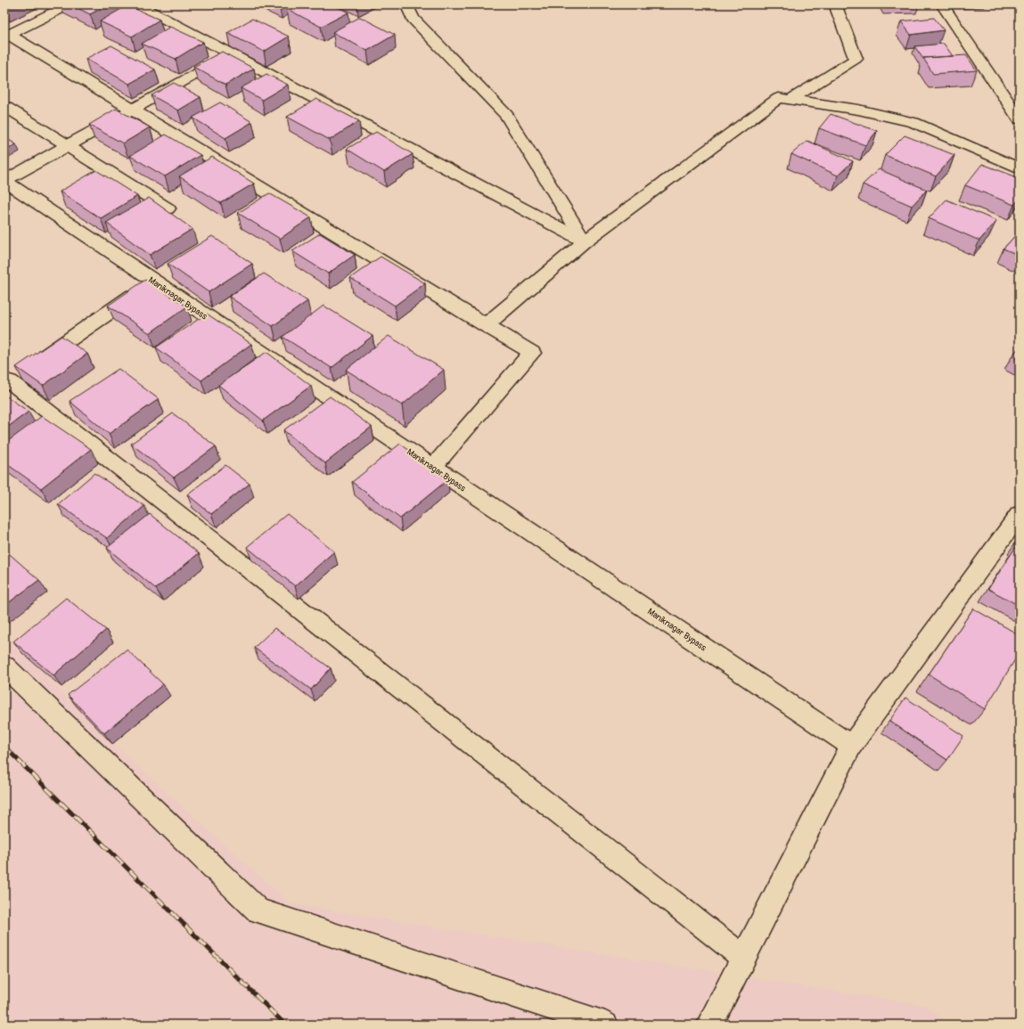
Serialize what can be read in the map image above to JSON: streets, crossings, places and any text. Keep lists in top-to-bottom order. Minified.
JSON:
{"streets":{"street":["Maniknagar Bypass"]}}
